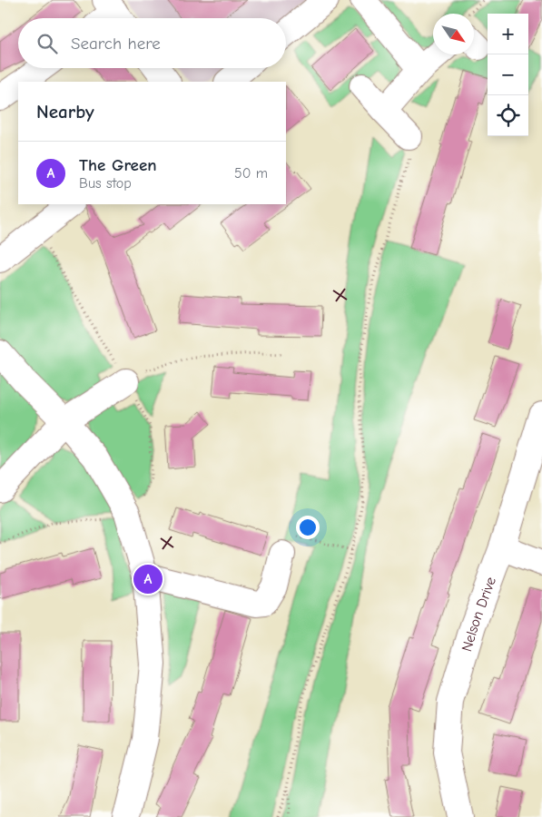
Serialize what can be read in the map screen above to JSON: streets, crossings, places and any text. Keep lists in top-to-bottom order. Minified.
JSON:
{"streets":{"street":["Nelson Drive"]},"north":"bottom right","page":{"map_buttons":["+","−"],"search":"Search here","heading":"Nearby","list":[{"mark":"A","name":"The Green","note":"Bus stop","value":"50 m"}],"pins":"A"}}
